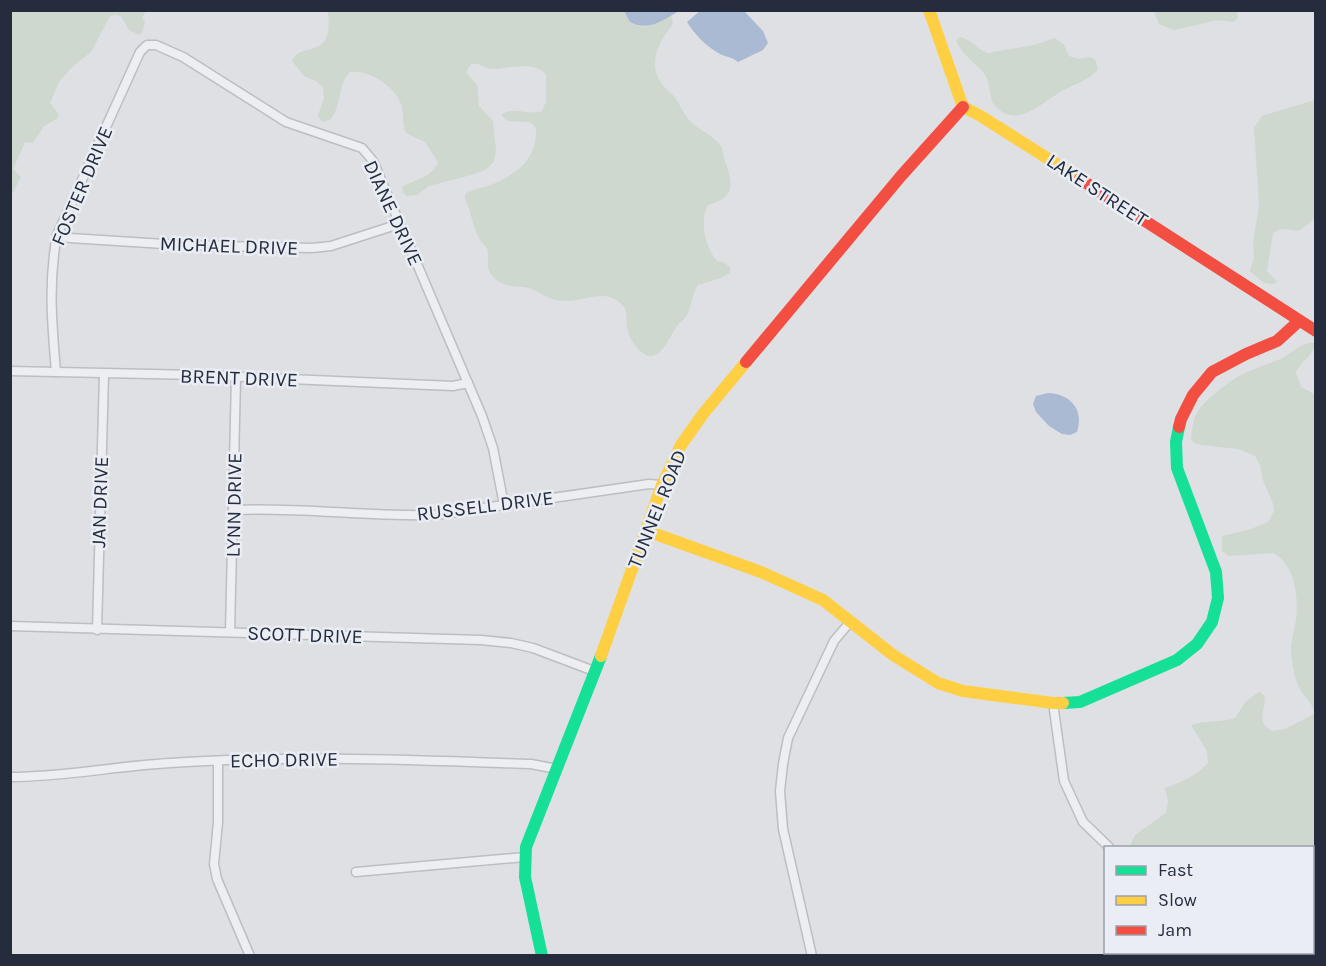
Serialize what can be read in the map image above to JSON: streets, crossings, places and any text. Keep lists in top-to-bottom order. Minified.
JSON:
{"streets":{"street":["FOSTER DRIVE","LAKE STREET","DIANE DRIVE","MICHAEL DRIVE","BRENT DRIVE","JAN DRIVE","LYNN DRIVE","RUSSELL DRIVE","TUNNEL ROAD","SCOTT DRIVE","ECHO DRIVE"]},"crossings":[["FOSTER DRIVE","DIANE DRIVE"],["FOSTER DRIVE","MICHAEL DRIVE"],["FOSTER DRIVE","BRENT DRIVE"],["LAKE STREET","TUNNEL ROAD"],["DIANE DRIVE","MICHAEL DRIVE"],["DIANE DRIVE","BRENT DRIVE"],["DIANE DRIVE","RUSSELL DRIVE"],["BRENT DRIVE","JAN DRIVE"],["BRENT DRIVE","LYNN DRIVE"],["JAN DRIVE","SCOTT DRIVE"],["LYNN DRIVE","RUSSELL DRIVE"],["LYNN DRIVE","SCOTT DRIVE"],["RUSSELL DRIVE","TUNNEL ROAD"],["TUNNEL ROAD","SCOTT DRIVE"],["TUNNEL ROAD","ECHO DRIVE"]],"legend":["Fast","Slow","Jam"]}
